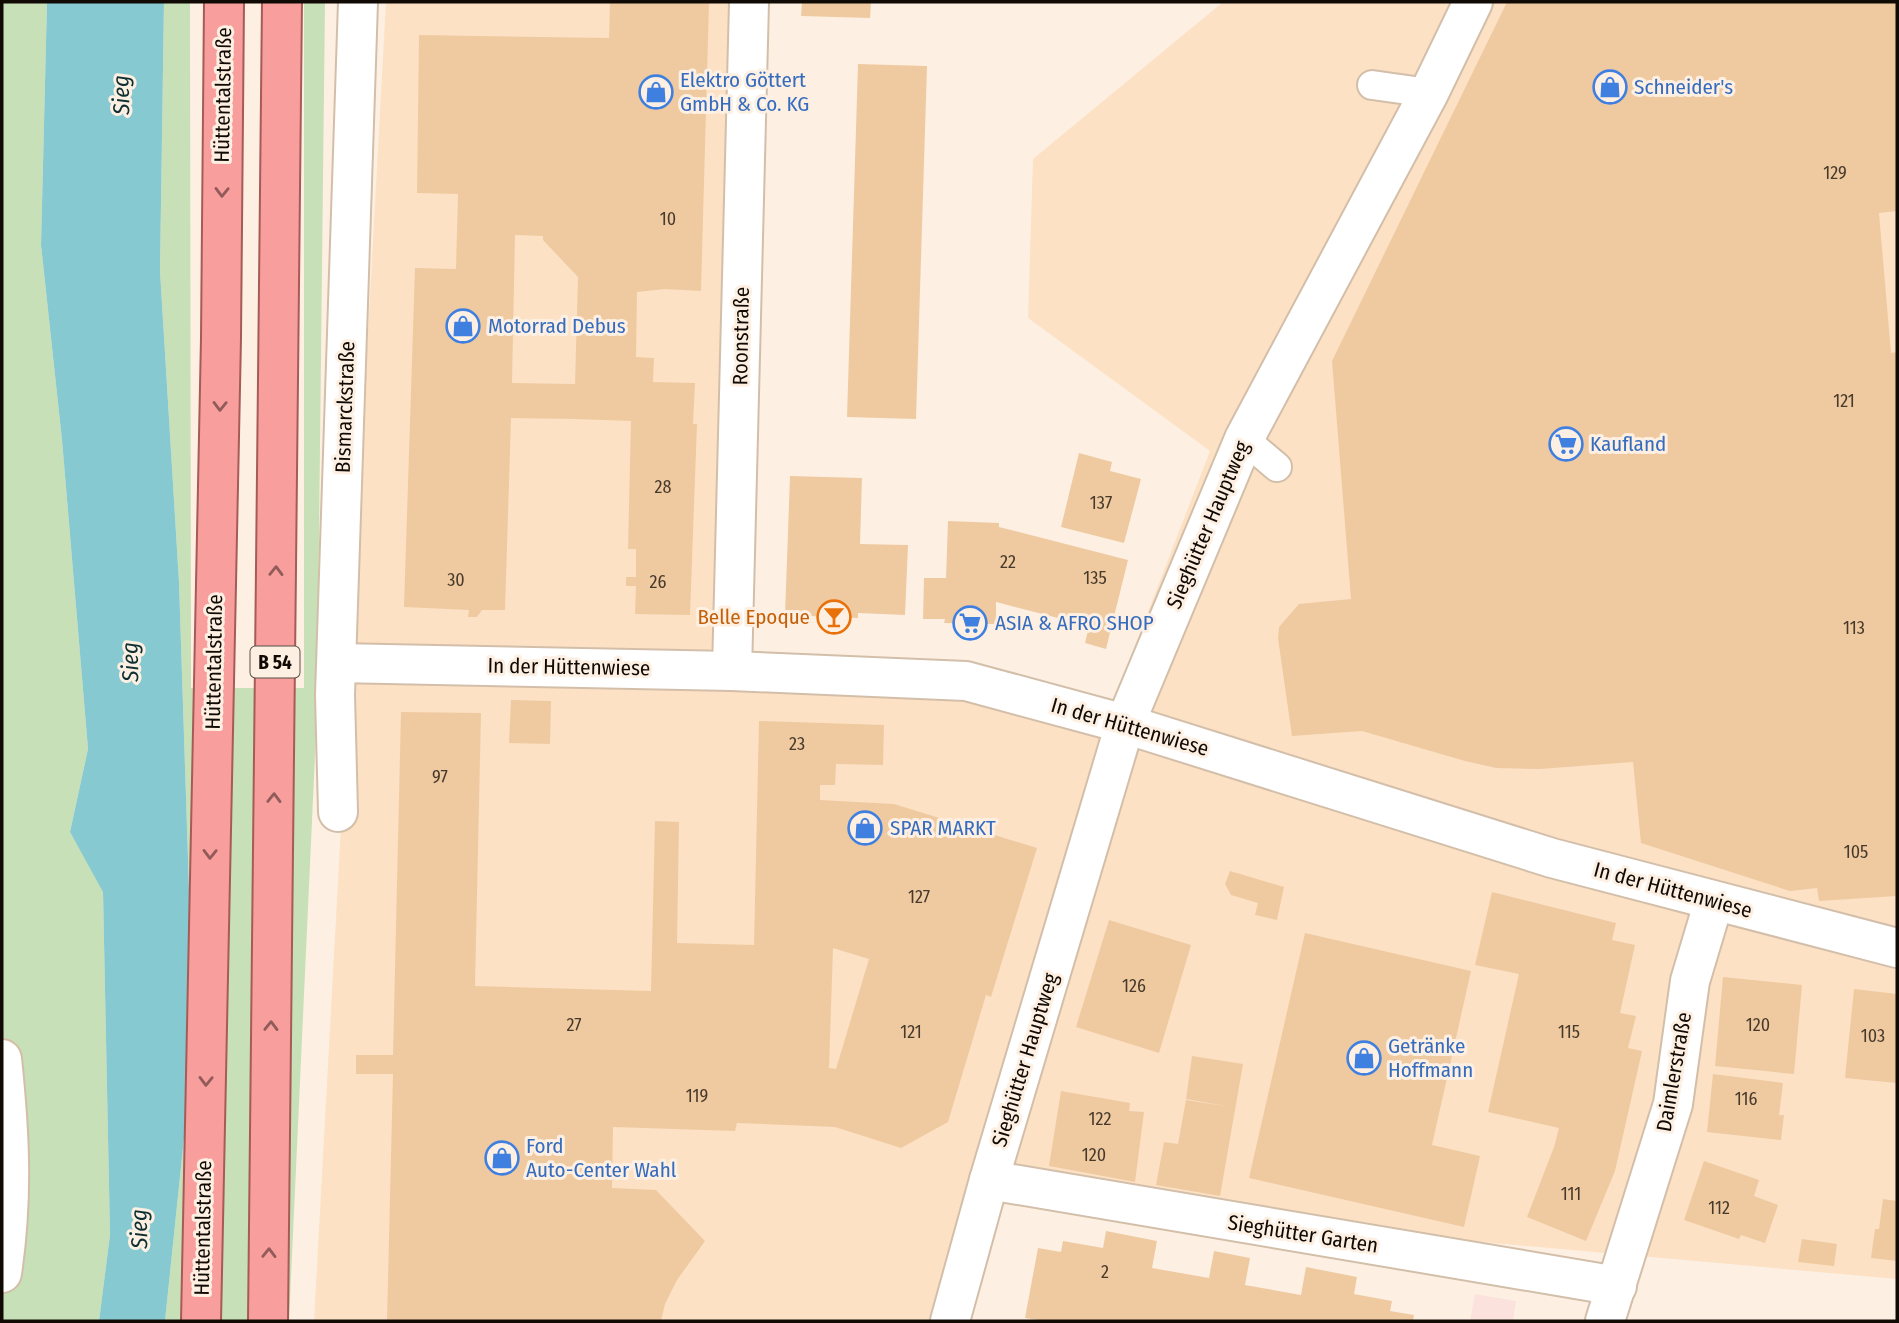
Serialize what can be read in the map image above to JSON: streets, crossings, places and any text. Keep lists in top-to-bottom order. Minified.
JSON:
{"streets":{"highway":["Hüttentalstraße","B 54"],"street":["Roonstraße","Bismarckstraße","Sieghütter Hauptweg","In der Hüttenwiese","Daimlerstraße","Sieghütter Garten"]},"crossings":[["Roonstraße","In der Hüttenwiese"],["Bismarckstraße","In der Hüttenwiese"],["Sieghütter Hauptweg","In der Hüttenwiese"],["Sieghütter Hauptweg","Sieghütter Garten"],["In der Hüttenwiese","Daimlerstraße"],["Daimlerstraße","Sieghütter Garten"]],"water":["Sieg"],"places":{"shop":["Schneider's","Elektro Göttert GmbH & Co. KG","Motorrad Debus","SPAR MARKT","Getränke Hoffmann","Ford Auto-Center Wahl"],"supermarket":["Kaufland","ASIA & AFRO SHOP"],"bar":["Belle Epoque"]},"house_numbers":["129","10","121","28","137","22","135","30","26","113","23","97","105","127","126","27","120","121","115","103","119","116","122","120","111","112","2"]}
